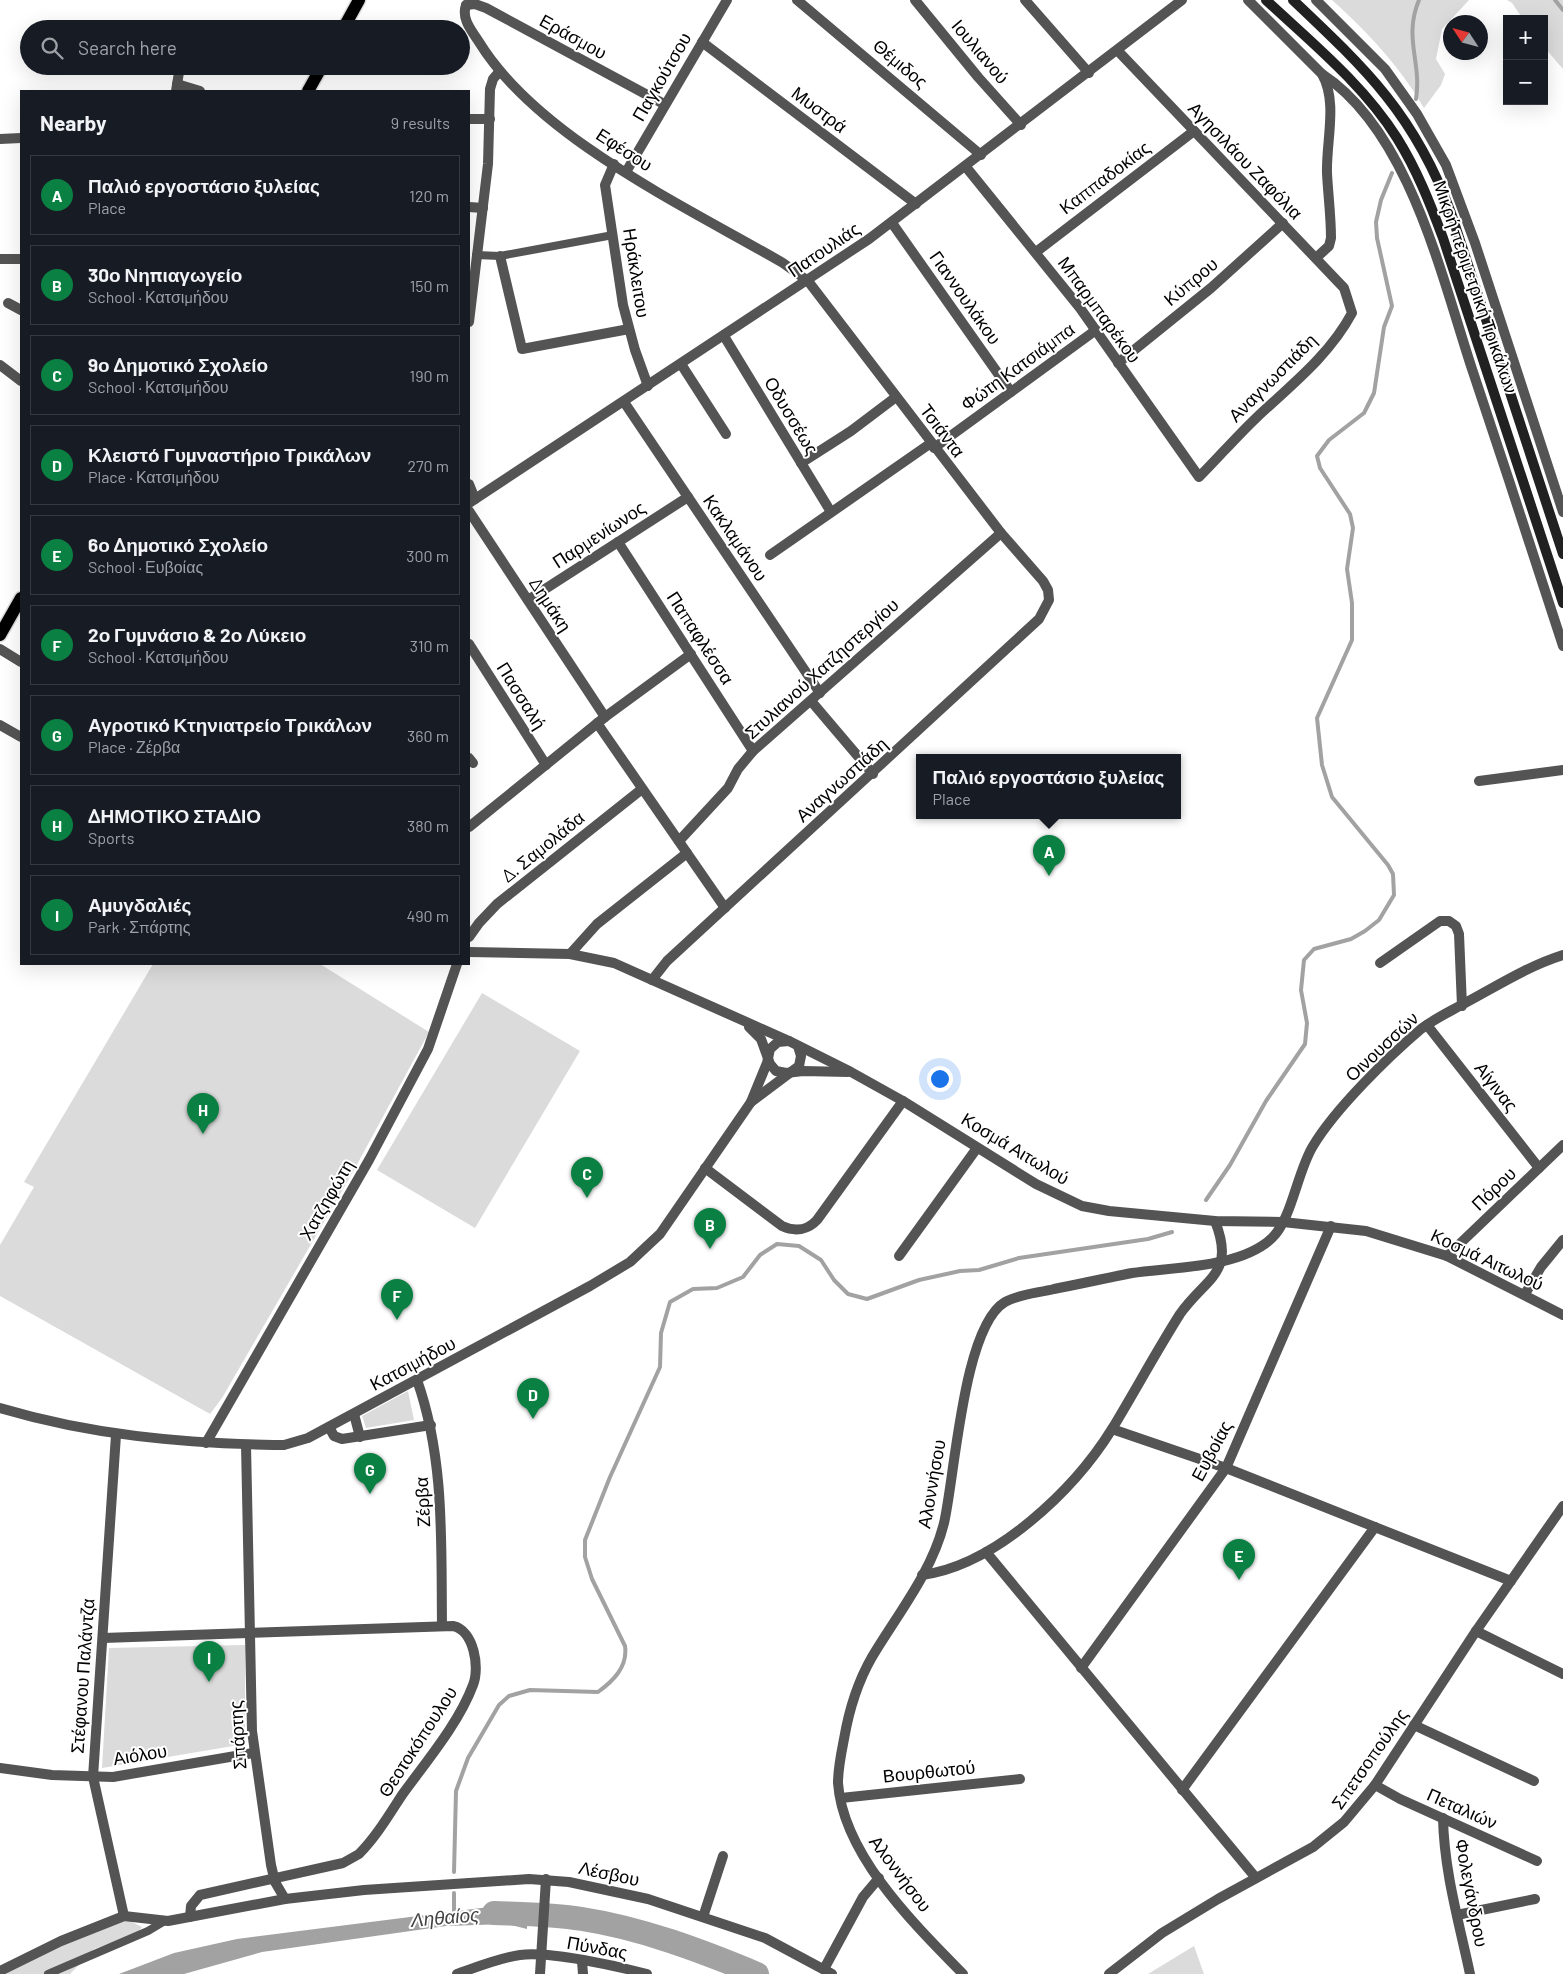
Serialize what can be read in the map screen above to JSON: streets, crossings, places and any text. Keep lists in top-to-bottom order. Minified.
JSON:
{"streets":{"main road":["Μικρή περιμετρική Τρικάλων"],"street":["Εράσμου","Ιουλιανού","Θέμιδος","Παγκούτσου","Μυστρά","Εφέσου","Αγησιλάου Ζαφόλια","Καππαδοκίας","Πατουλιάς","Ηράκλειτου","Κύπρου","Γιαννουλάκου","Μπαρμπαρέκου","Φώτη Κατσιάμπα","Αναγνωστιάδη","Οδυσσέως","Τσιάντα","Παρμενίωνος","Κακλαμάνου","Δημάκη","Παπαφλέσσα","Στυλιανού Χατζηστεργίου","Πασσαλή","Δ. Σαμολάδα","Οινουσσών","Αίγινας","Κοσμά Αιτωλού","Πόρου","Χατζηφώτη","Κατσιμήδου","Ευβοίας","Αλοννήσου","Ζέρβα","Στέφανου Παλάντζα","Σπάρτης","Θεοτοκόπουλου","Αιόλου","Σπετσοπούλης","Βουρθωτού","Πεταλιών","Λέσβου","Φολεγάνδρου","Πύνδας"]},"crossings":[["Εράσμου","Παγκούτσου"],["Εράσμου","Εφέσου"],["Ιουλιανού","Πατουλιάς"],["Θέμιδος","Πατουλιάς"],["Παγκούτσου","Μυστρά"],["Παγκούτσου","Εφέσου"],["Μυστρά","Πατουλιάς"],["Εφέσου","Πατουλιάς"],["Εφέσου","Ηράκλειτου"],["Εφέσου","Τσιάντα"],["Αγησιλάου Ζαφόλια","Καππαδοκίας"],["Αγησιλάου Ζαφόλια","Πατουλιάς"],["Αγησιλάου Ζαφόλια","Κύπρου"],["Αγησιλάου Ζαφόλια","Αναγνωστιάδη"],["Καππαδοκίας","Μπαρμπαρέκου"],["Πατουλιάς","Ηράκλειτου"],["Πατουλιάς","Γιαννουλάκου"],["Πατουλιάς","Μπαρμπαρέκου"],["Πατουλιάς","Οδυσσέως"],["Πατουλιάς","Τσιάντα"],["Πατουλιάς","Κακλαμάνου"],["Κύπρου","Μπαρμπαρέκου"],["Γιαννουλάκου","Φώτη Κατσιάμπα"],["Μπαρμπαρέκου","Φώτη Κατσιάμπα"],["Μπαρμπαρέκου","Αναγνωστιάδη"],["Φώτη Κατσιάμπα","Οδυσσέως"],["Φώτη Κατσιάμπα","Τσιάντα"],["Αναγνωστιάδη","Τσιάντα"],["Αναγνωστιάδη","Κοσμά Αιτωλού"],["Τσιάντα","Στυλιανού Χατζηστεργίου"],["Παρμενίωνος","Κακλαμάνου"],["Παρμενίωνος","Δημάκη"],["Παρμενίωνος","Παπαφλέσσα"],["Κακλαμάνου","Στυλιανού Χατζηστεργίου"],["Παπαφλέσσα","Στυλιανού Χατζηστεργίου"],["Οινουσσών","Αίγινας"],["Οινουσσών","Κοσμά Αιτωλού"],["Οινουσσών","Αλοννήσου"],["Αίγινας","Πόρου"],["Κοσμά Αιτωλού","Πόρου"],["Κοσμά Αιτωλού","Ευβοίας"],["Κοσμά Αιτωλού","Αλοννήσου"],["Χατζηφώτη","Κατσιμήδου"],["Κατσιμήδου","Ζέρβα"],["Κατσιμήδου","Στέφανου Παλάντζα"],["Κατσιμήδου","Σπάρτης"],["Αλοννήσου","Βουρθωτού"],["Ζέρβα","Θεοτοκόπουλου"],["Στέφανου Παλάντζα","Θεοτοκόπουλου"],["Στέφανου Παλάντζα","Αιόλου"],["Στέφανου Παλάντζα","Λέσβου"],["Σπάρτης","Θεοτοκόπουλου"],["Σπάρτης","Αιόλου"],["Σπάρτης","Λέσβου"],["Θεοτοκόπουλου","Λέσβου"],["Σπετσοπούλης","Πεταλιών"],["Πεταλιών","Φολεγάνδρου"]],"water":["Ληθαίος"],"north":"top left","page":{"map_buttons":["+","−"],"search":"Search here","heading":["Nearby","9 results"],"list":[{"mark":"A","name":"Παλιό εργοστάσιο ξυλείας","note":"Place","value":"120 m"},{"mark":"B","name":"30ο Νηπιαγωγείο","note":"School · Κατσιμήδου","value":"150 m"},{"mark":"C","name":"9ο Δημοτικό Σχολείο","note":"School · Κατσιμήδου","value":"190 m"},{"mark":"D","name":"Κλειστό Γυμναστήριο Τρικάλων","note":"Place · Κατσιμήδου","value":"270 m"},{"mark":"E","name":"6ο Δημοτικό Σχολείο","note":"School · Ευβοίας","value":"300 m"},{"mark":"F","name":"2ο Γυμνάσιο & 2ο Λύκειο","note":"School · Κατσιμήδου","value":"310 m"},{"mark":"G","name":"Αγροτικό Κτηνιατρείο Τρικάλων","note":"Place · Ζέρβα","value":"360 m"},{"mark":"H","name":"ΔΗΜΟΤΙΚΟ ΣΤΑΔΙΟ","note":"Sports","value":"380 m"},{"mark":"I","name":"Αμυγδαλιές","note":"Park · Σπάρτης","value":"490 m"}],"popup":["Παλιό εργοστάσιο ξυλείας","Place"],"pins":["A","H","C","B","F","D","G","E","I"]}}
